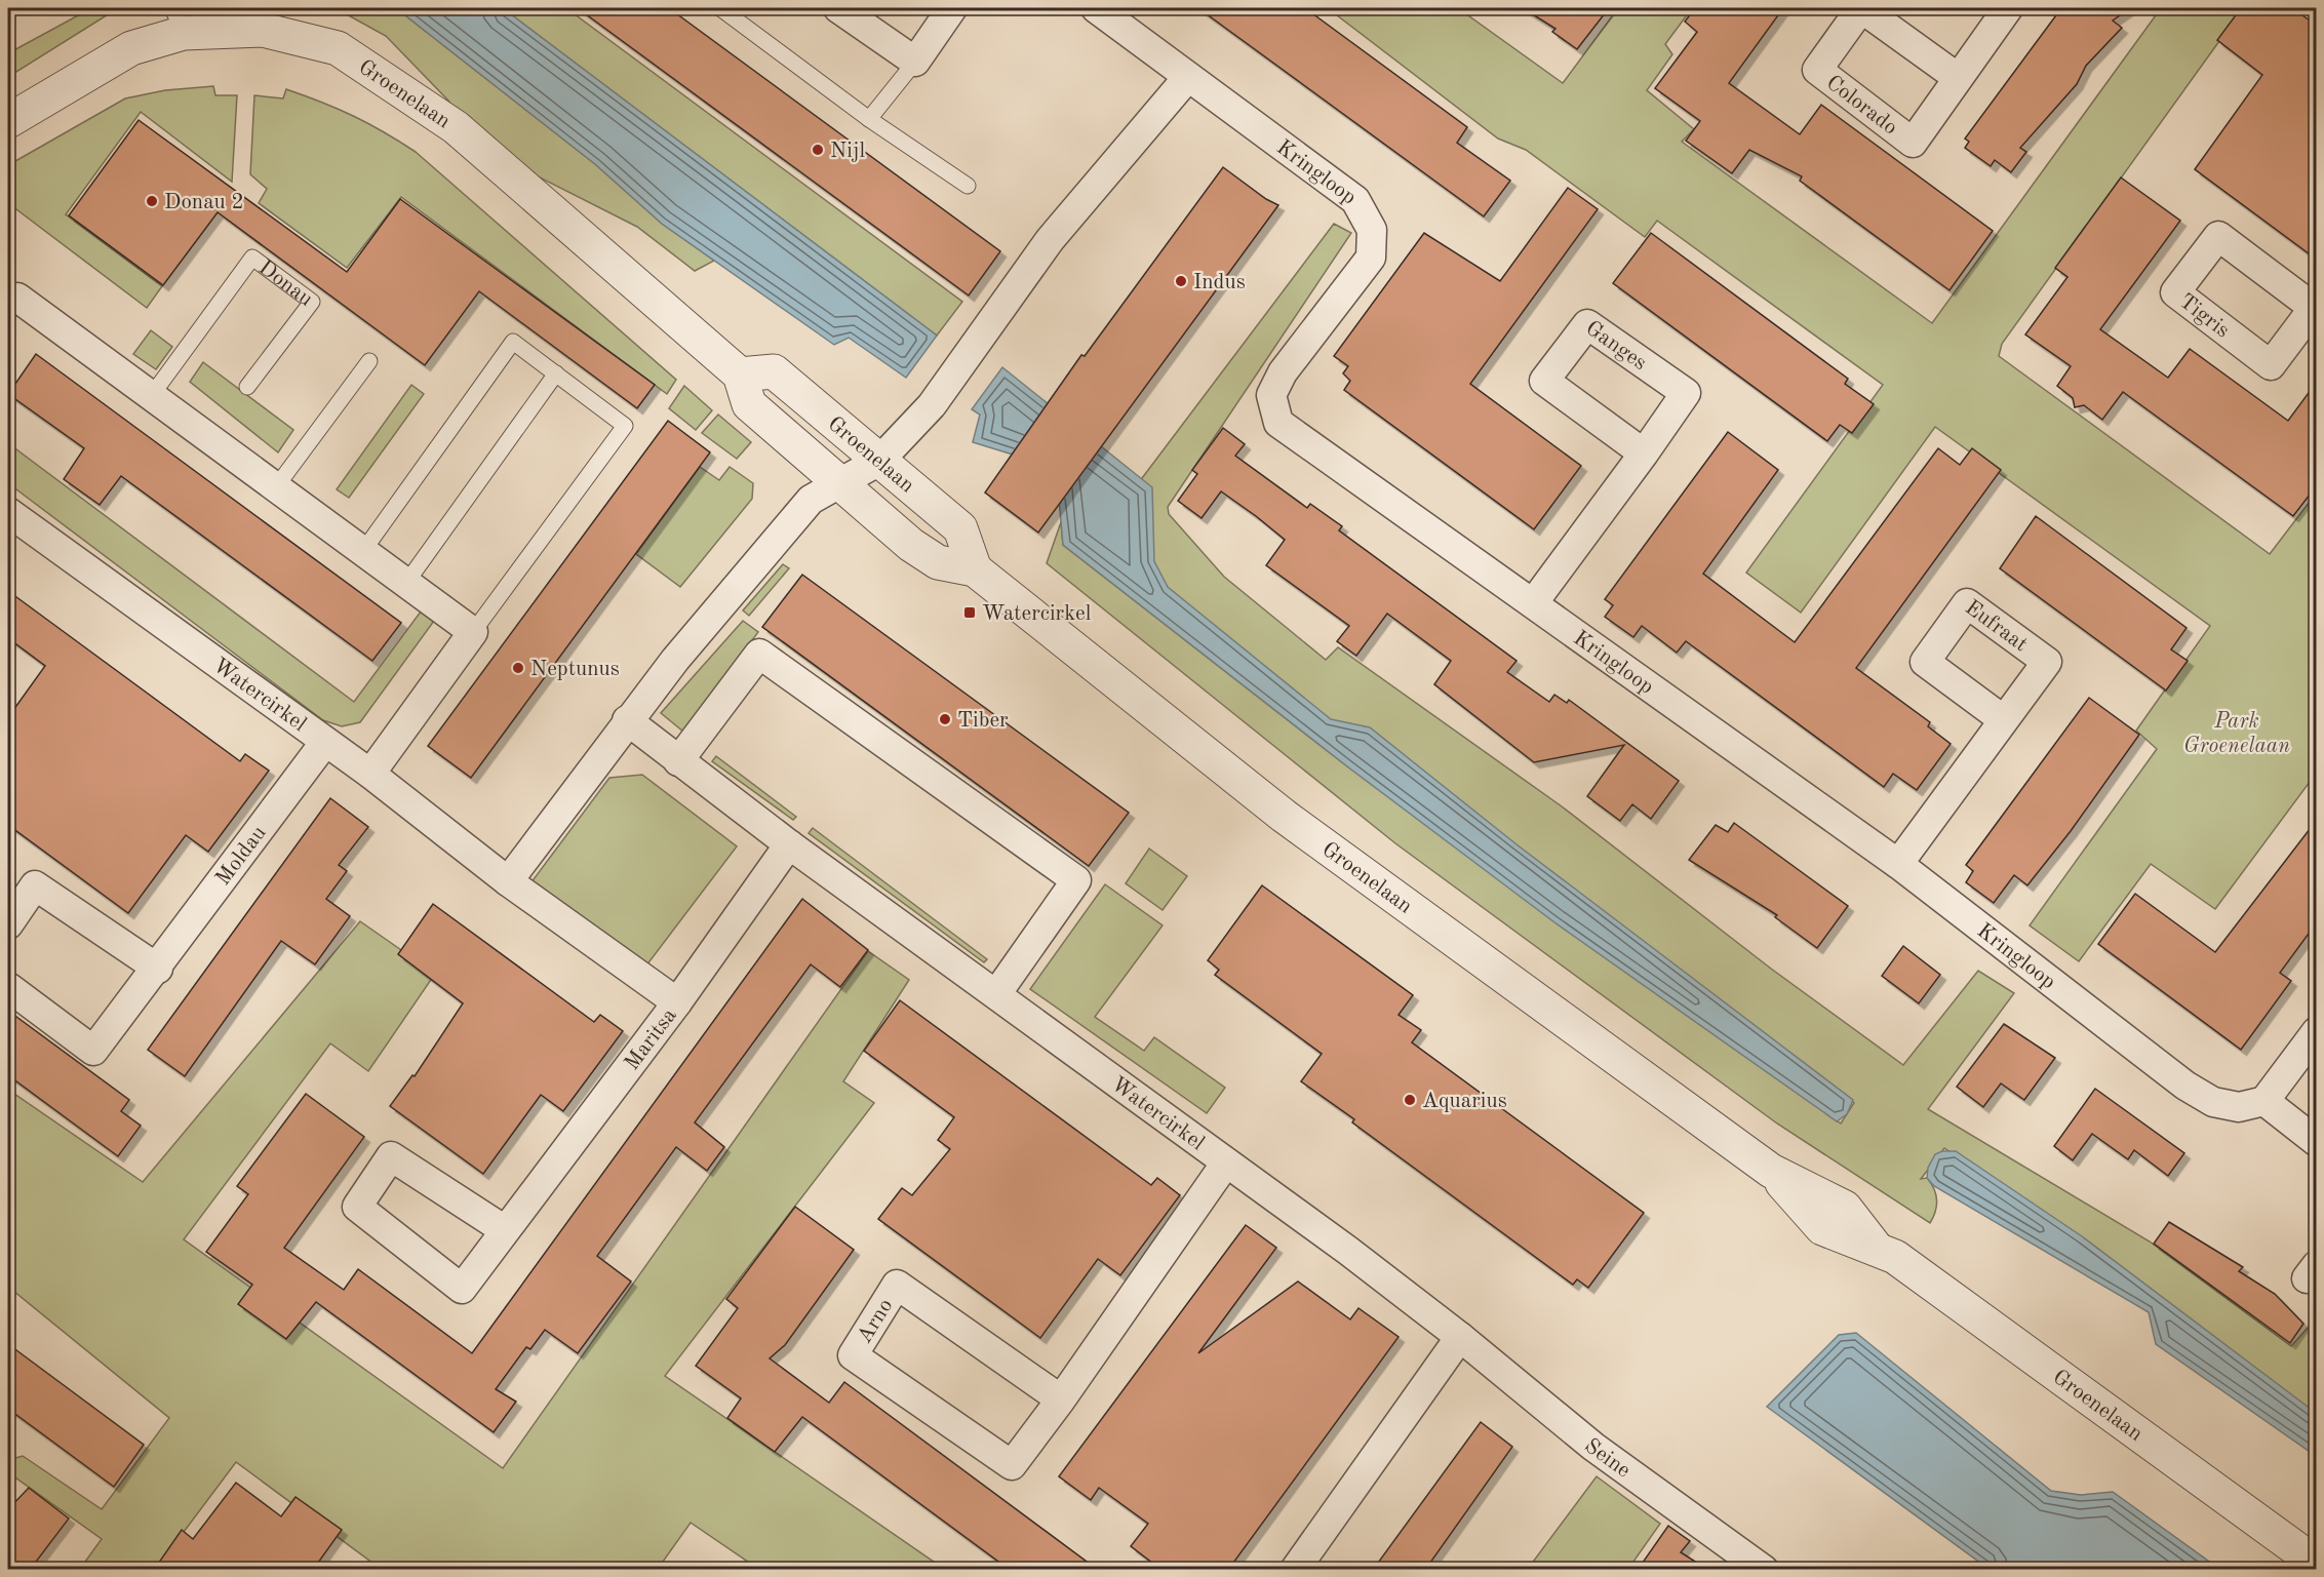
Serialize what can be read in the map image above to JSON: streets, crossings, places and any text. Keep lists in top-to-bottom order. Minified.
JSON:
{"streets":{"street":["Groenelaan","Colorado","Kringloop","Tigris","Ganges","Watercirkel","Moldau","Maritsa","Arno","Seine"],"lane":["Donau"]},"crossings":[["Kringloop","Ganges"],["Watercirkel","Moldau"],["Watercirkel","Maritsa"],["Watercirkel","Arno"],["Watercirkel","Seine"]],"parks":["Park Groenelaan"],"places":{"other":["Nijl","Donau 2","Indus","Neptunus","Tiber","Aquarius"],"transit":["Watercirkel"]}}
